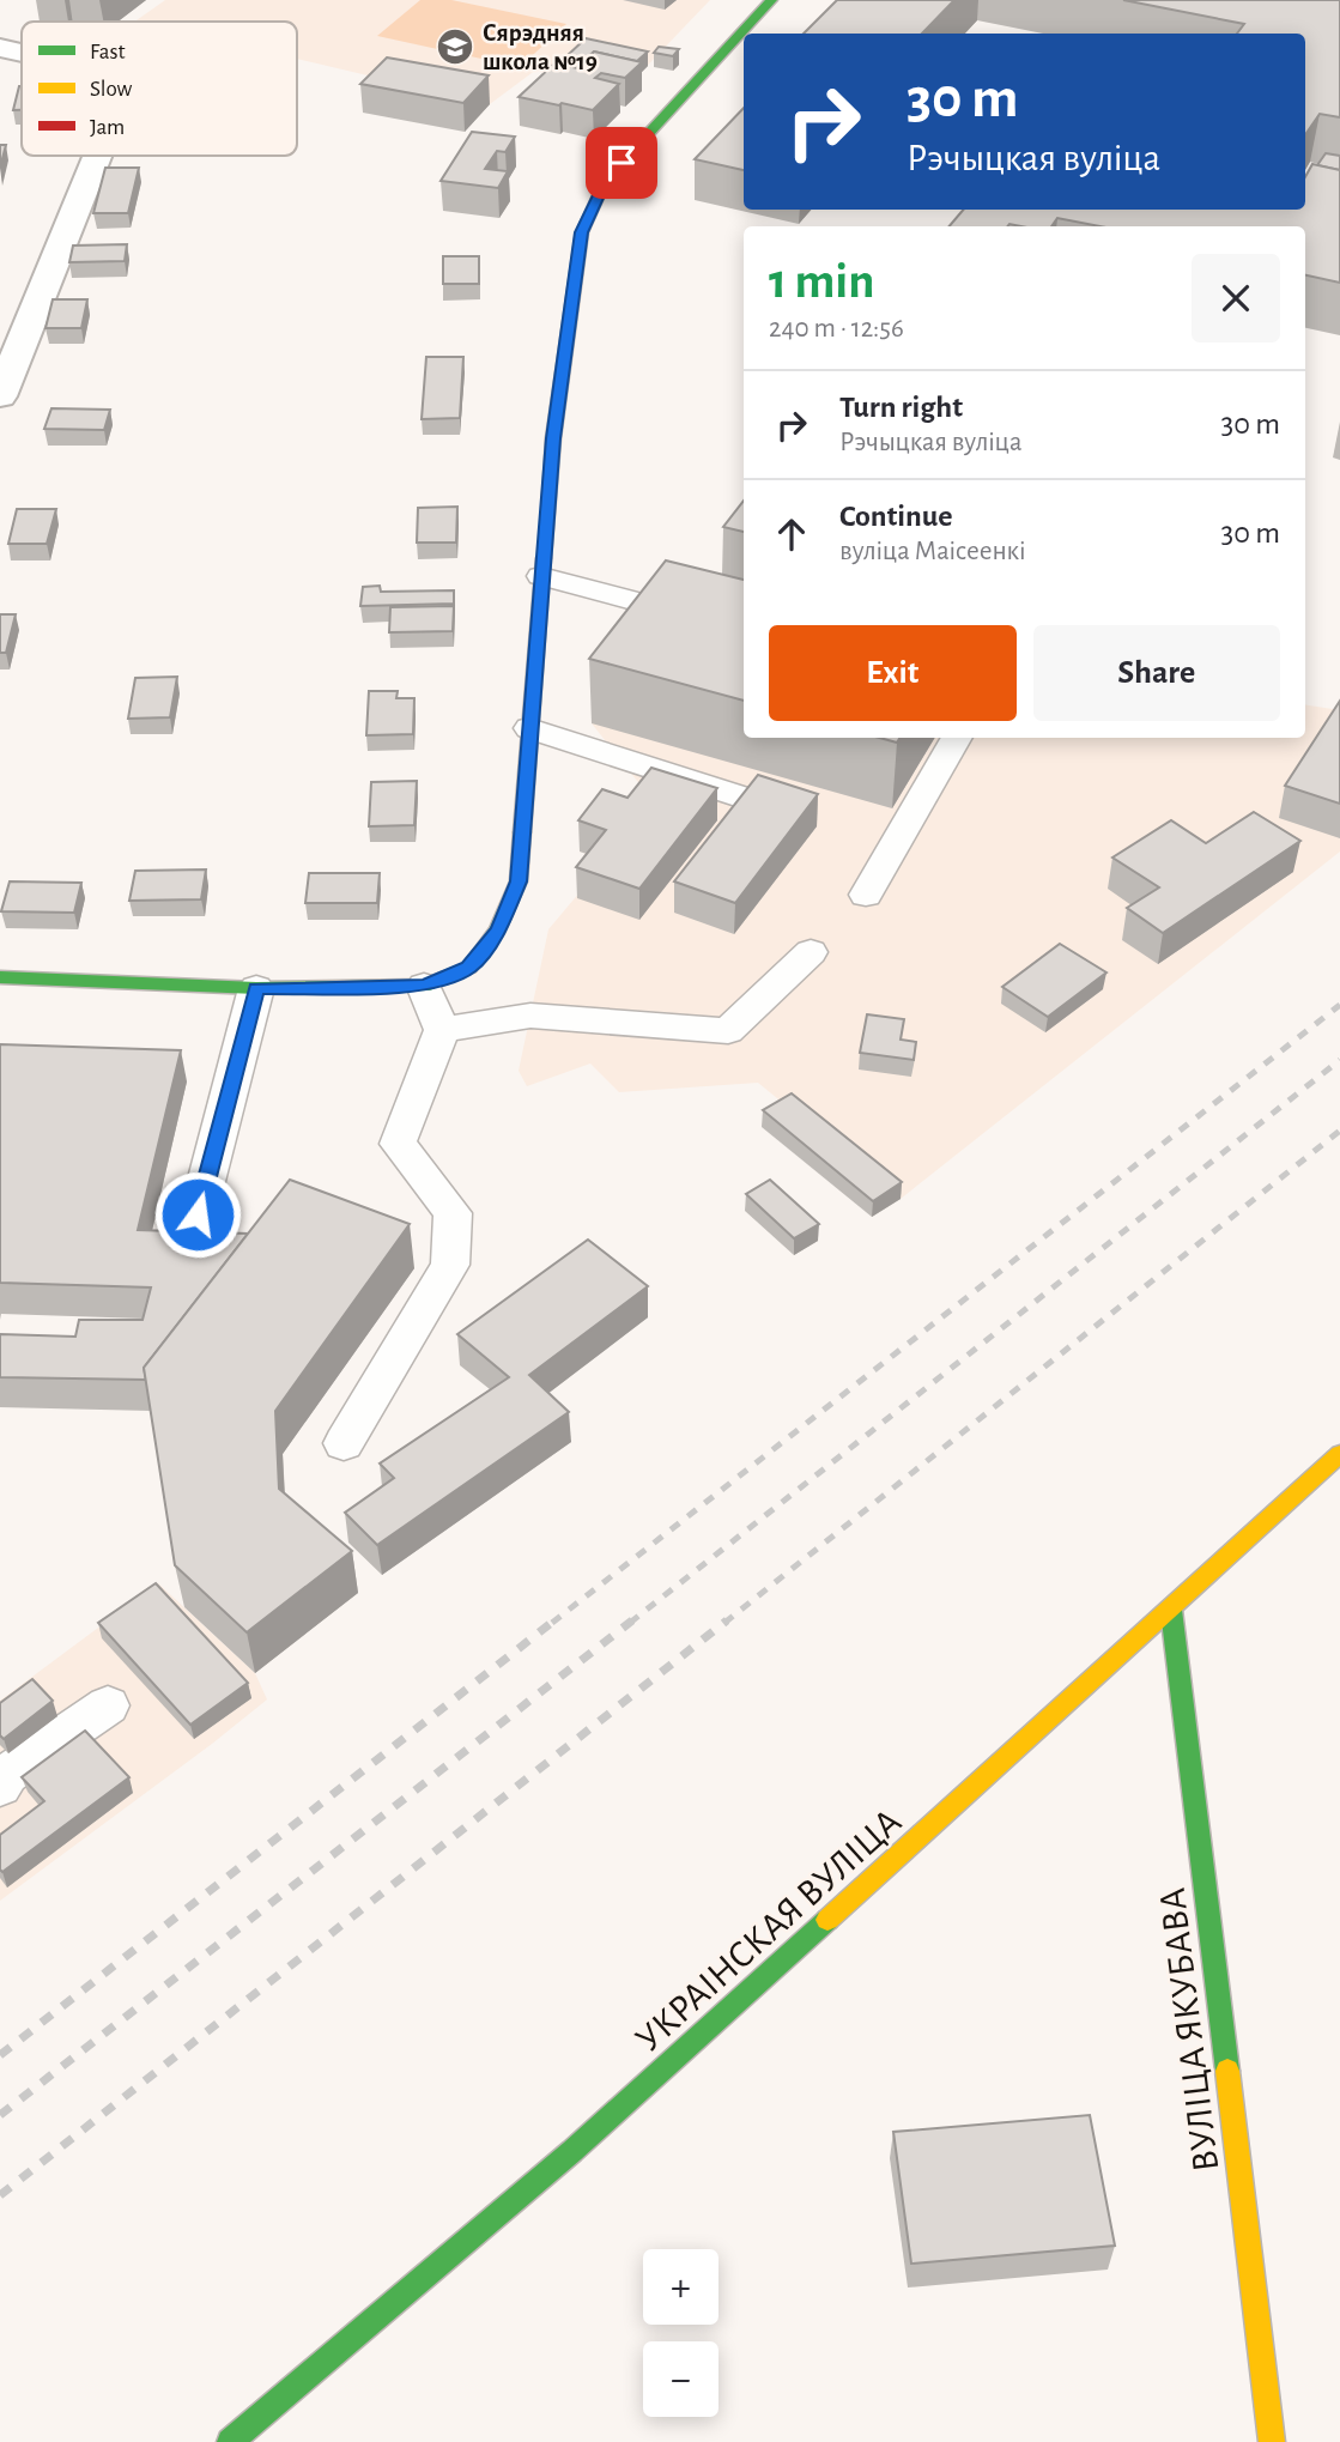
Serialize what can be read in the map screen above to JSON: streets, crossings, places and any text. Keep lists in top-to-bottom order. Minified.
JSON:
{"streets":{"street":["УКРАІНСКАЯ ВУЛІЦА","ВУЛІЦА ЯКУБАВА"]},"crossings":[["УКРАІНСКАЯ ВУЛІЦА","ВУЛІЦА ЯКУБАВА"]],"places":{"school or university":["Сярэдняя школа №19"]},"legend":["Fast","Slow","Jam"],"page":{"turn":["30 m","Рэчыцкая вуліца"],"heading":["1 min","240 m · 12:56"],"list":[{"name":"Turn right","note":"Рэчыцкая вуліца","value":"30 m"},{"name":"Continue","note":"вуліца Маісеенкі","value":"30 m"}],"buttons":["Exit","Share"],"map_buttons":["+","−"]}}
